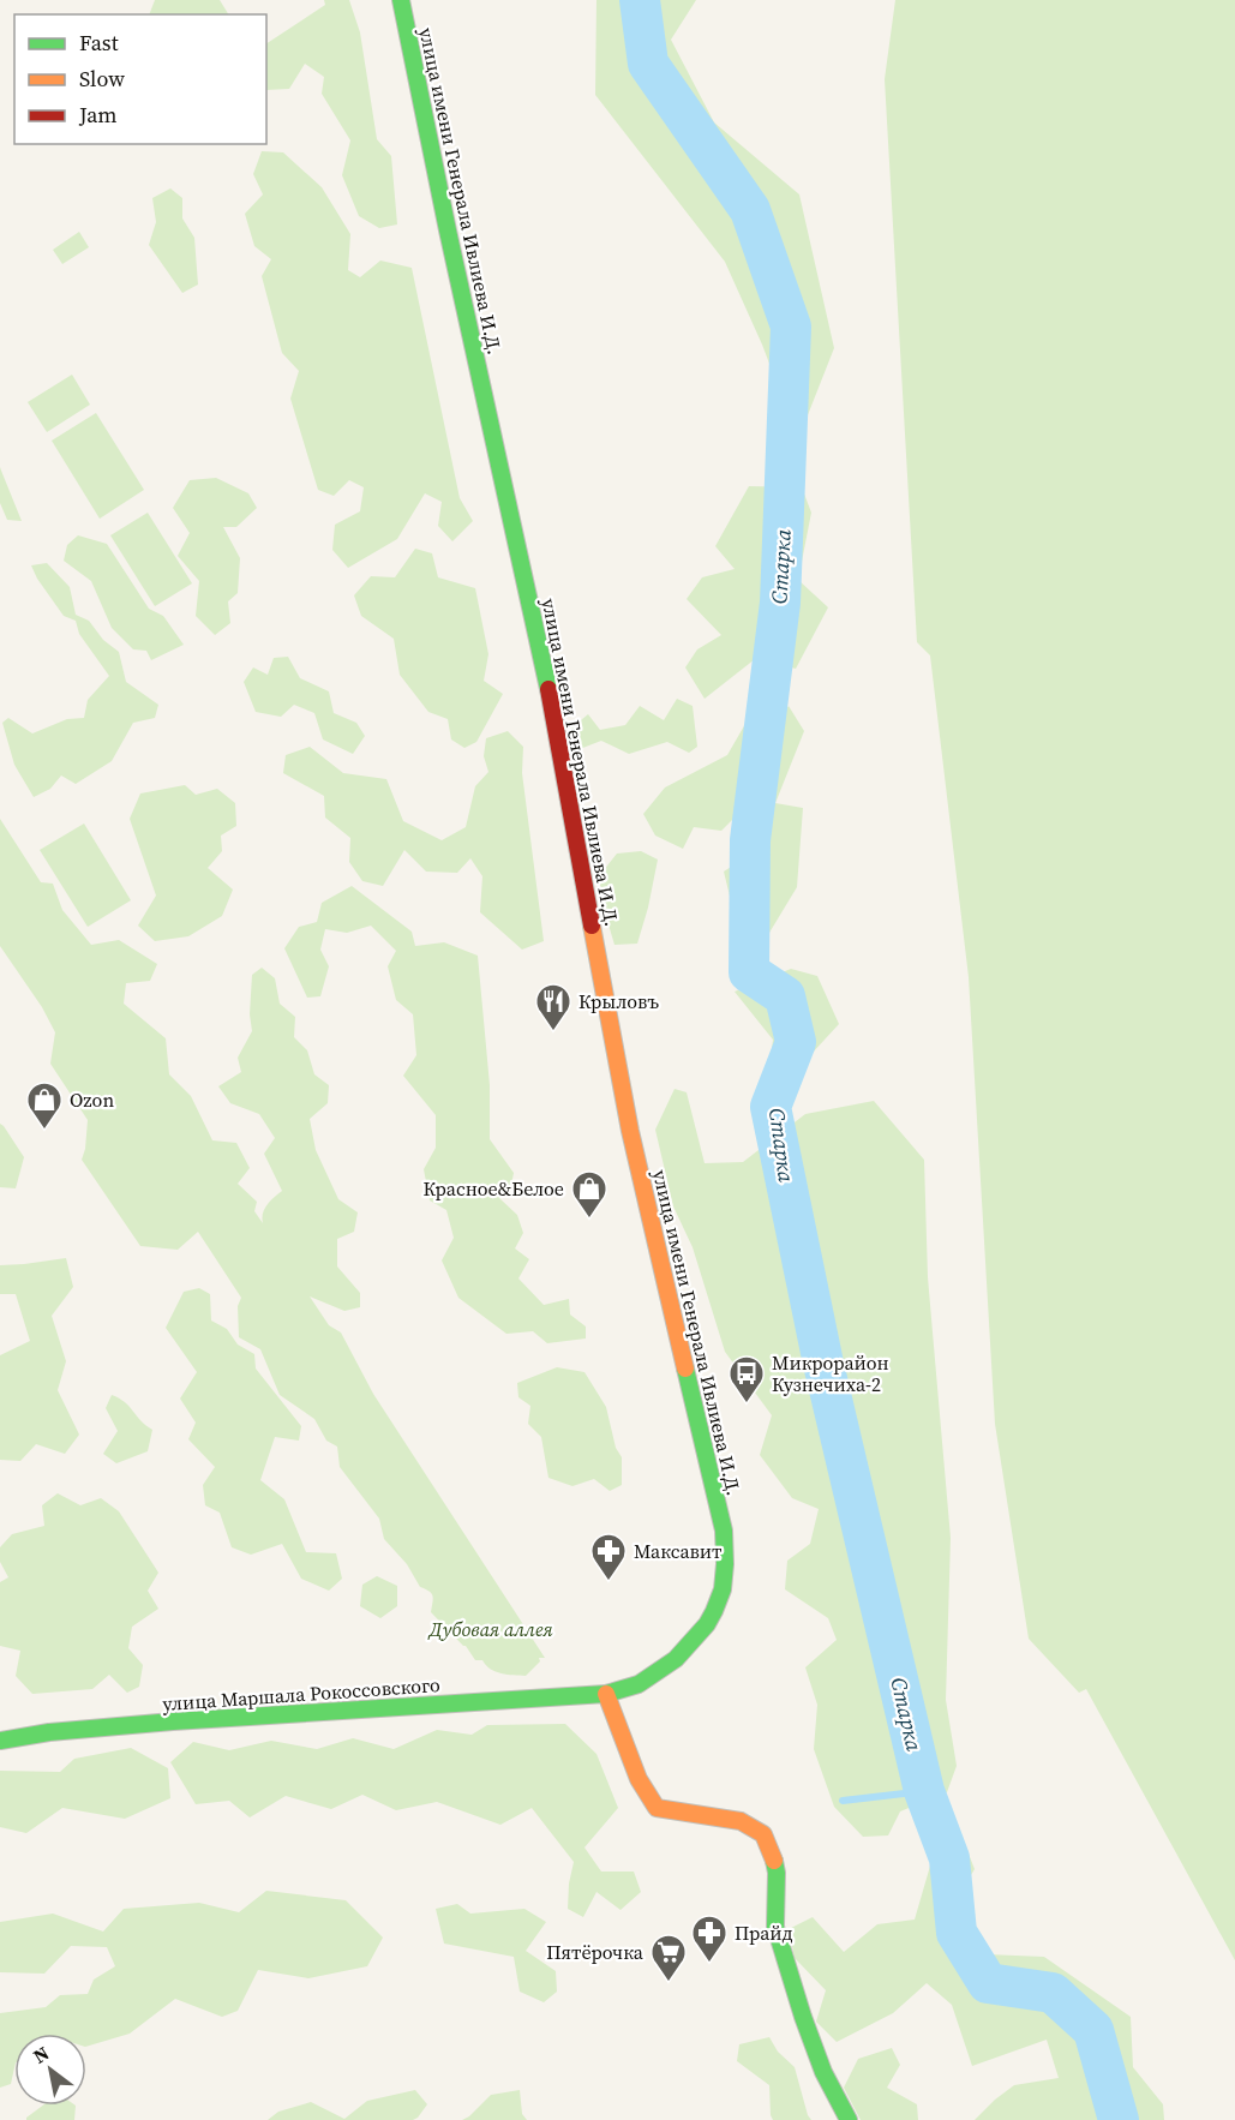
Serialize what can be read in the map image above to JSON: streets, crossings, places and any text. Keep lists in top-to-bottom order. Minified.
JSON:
{"streets":{"street":["улица имени Генерала Ивлиева И.Д.","улица Маршала Рокоссовского"]},"crossings":[["улица имени Генерала Ивлиева И.Д.","улица Маршала Рокоссовского"]],"water":["Старка"],"parks":["Дубовая аллея"],"places":{"restaurant":["Крыловъ"],"shop":["Ozon","Красное&Белое"],"bus stop":["Микрорайон Кузнечиха-2"],"pharmacy":["Максавит","Прайд"],"supermarket":["Пятёрочка"]},"legend":["Fast","Slow","Jam"],"north":"top left"}
